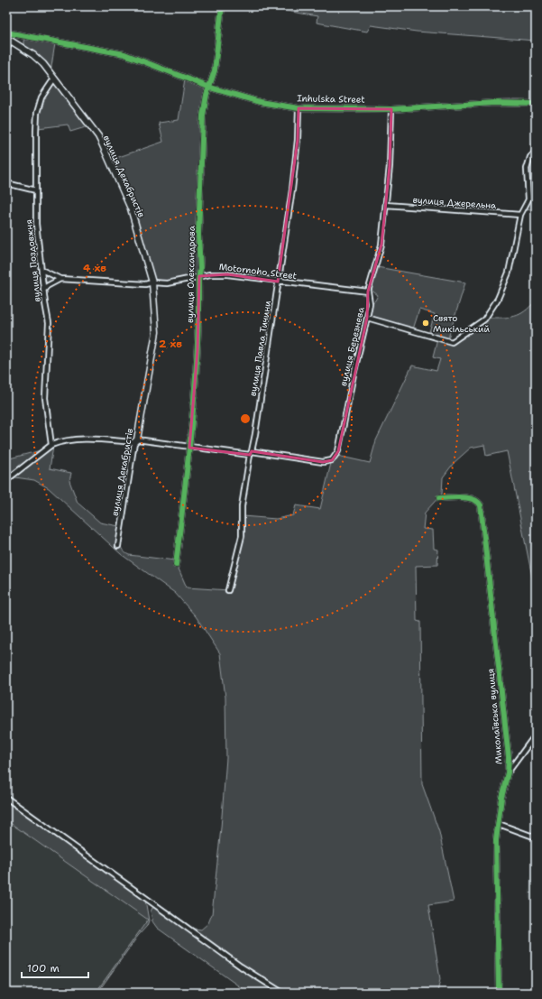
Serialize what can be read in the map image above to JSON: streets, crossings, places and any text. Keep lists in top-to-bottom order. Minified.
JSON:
{"streets":{"street":["Inhulska Street","вулиця Декабристів","вулиця Джерельна","вулиця Поздовжня","Motornoho Street","вулиця Олександрова","вулиця Березнева","вулиця Павла Тичини","Миколаївська вулиця"]},"crossings":[["Inhulska Street","вулиця Олександрова"],["Inhulska Street","вулиця Березнева"],["Inhulska Street","вулиця Павла Тичини"],["вулиця Декабристів","вулиця Поздовжня"],["вулиця Декабристів","Motornoho Street"],["вулиця Джерельна","вулиця Березнева"],["вулиця Поздовжня","Motornoho Street"],["Motornoho Street","вулиця Олександрова"],["Motornoho Street","вулиця Березнева"],["Motornoho Street","вулиця Павла Тичини"],["вулиця Березнева","вулиця Павла Тичини"]],"places":["Свято Микільський"],"scale_bar":"100 m","rings":["4 хв","2 хв"]}
